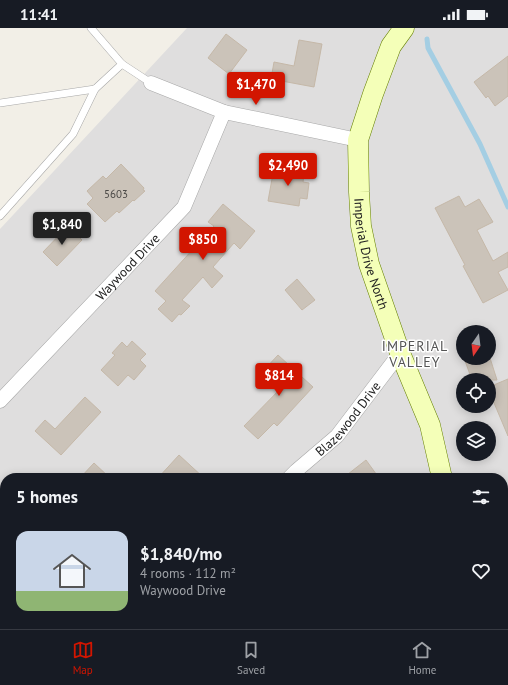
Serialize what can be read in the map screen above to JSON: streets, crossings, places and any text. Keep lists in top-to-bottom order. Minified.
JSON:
{"streets":{"street":["Imperial Drive North","Waywood Drive","Blazewood Drive"]},"crossings":[["Imperial Drive North","Blazewood Drive"]],"districts":["IMPERIAL VALLEY"],"house_numbers":["5603"],"north":"bottom","page":{"status":"11:41","price":["$1,470","$2,490","$1,840","$850","$814"],"heading":"5 homes","list":[{"name":"$1,840/mo","note":"4 rooms · 112 m² · Waywood Drive"}],"tabs":["Map","Saved","Home"]}}
